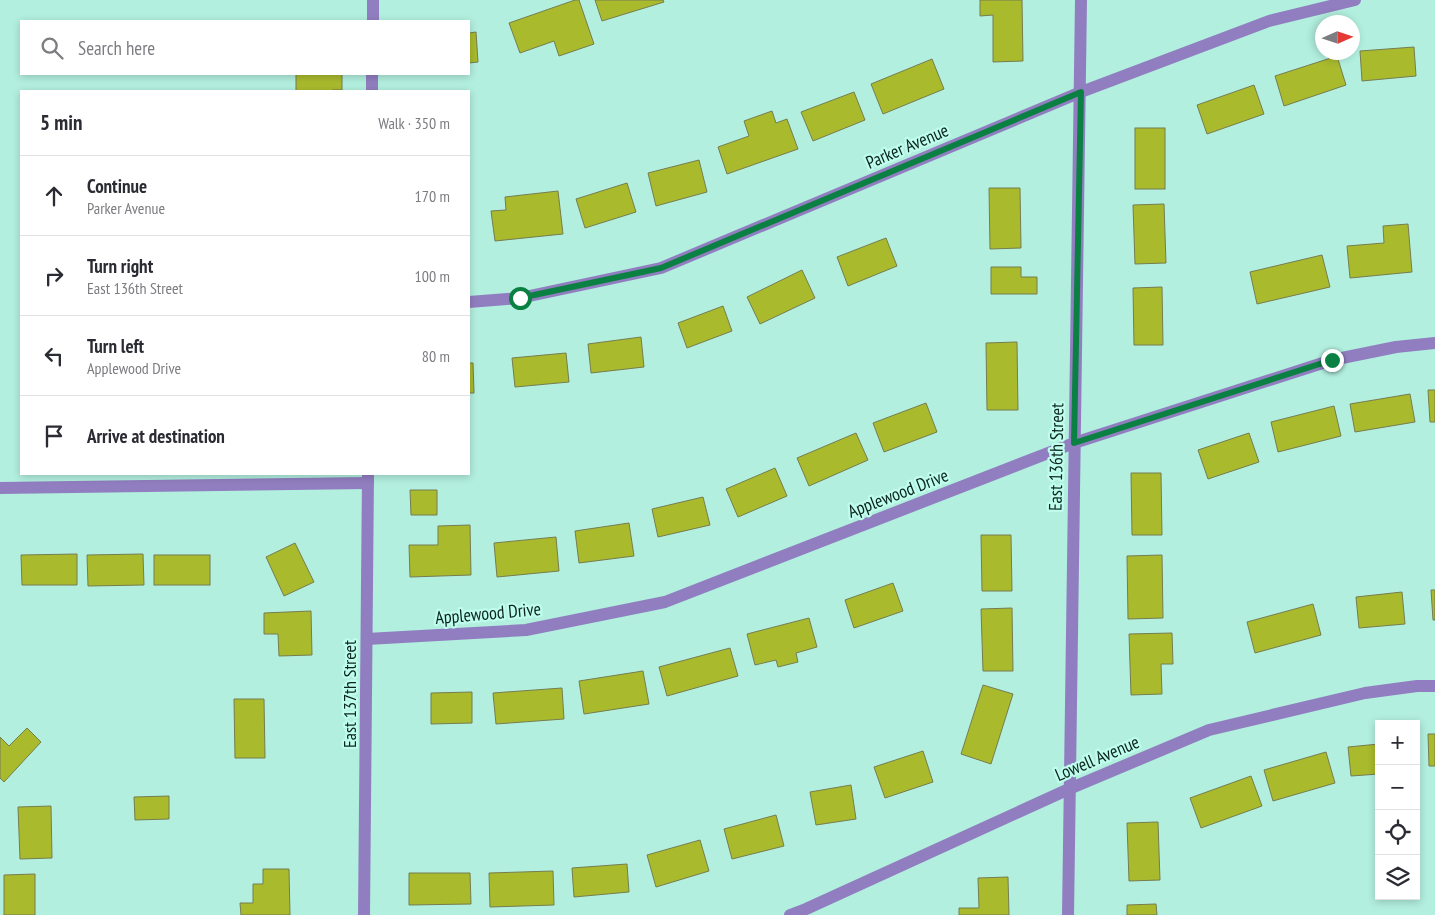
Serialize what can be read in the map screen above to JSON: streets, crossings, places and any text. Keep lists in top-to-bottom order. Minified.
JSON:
{"streets":{"street":["Parker Avenue","East 136th Street","Applewood Drive","East 137th Street","Lowell Avenue"]},"crossings":[["Parker Avenue","East 136th Street"],["East 136th Street","Applewood Drive"],["East 136th Street","Lowell Avenue"],["Applewood Drive","East 137th Street"]],"north":"right","page":{"search":"Search here","heading":["5 min","Walk · 350 m"],"list":[["Continue","Parker Avenue","170 m"],["Turn right","East 136th Street","100 m"],["Turn left","Applewood Drive","80 m"],"Arrive at destination"],"map_buttons":["+","−"]}}
